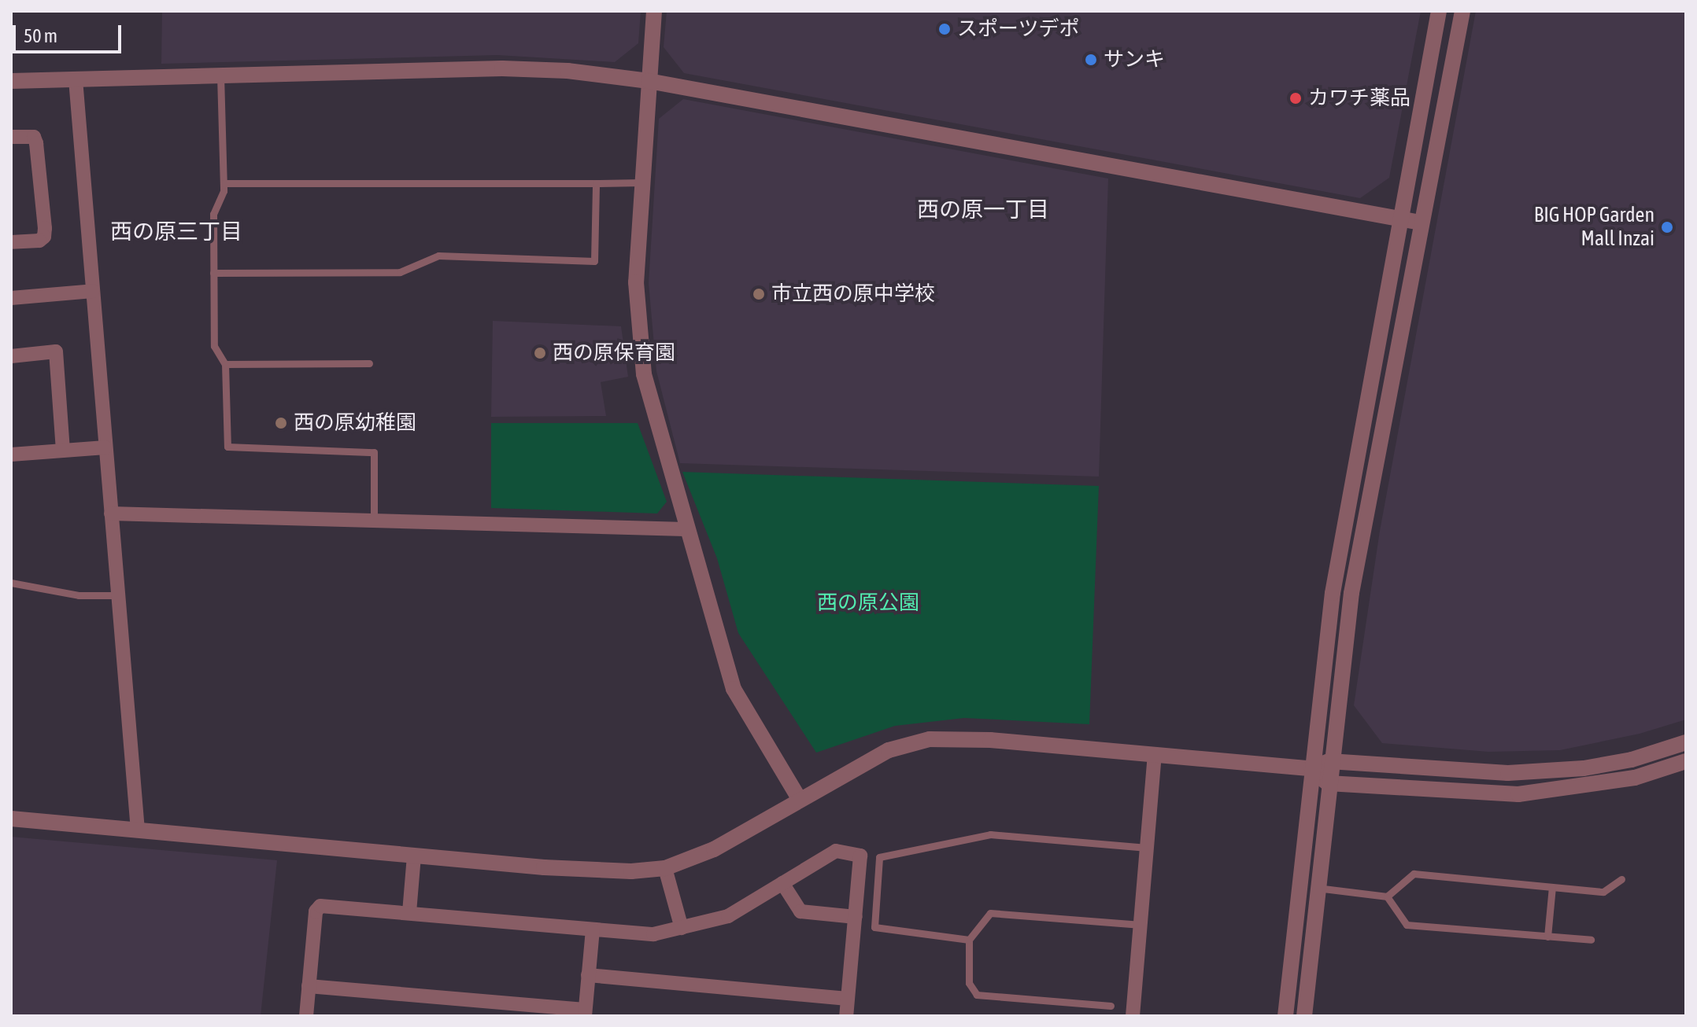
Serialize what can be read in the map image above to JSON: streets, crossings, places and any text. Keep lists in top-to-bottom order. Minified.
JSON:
{"districts":["西の原一丁目","西の原三丁目"],"parks":["西の原公園"],"places":["スポーツデポ","サンキ","カワチ薬品","BIG HOP Garden Mall Inzai","市立西の原中学校","西の原保育園","西の原幼稚園"],"scale_bar":"50 m"}
